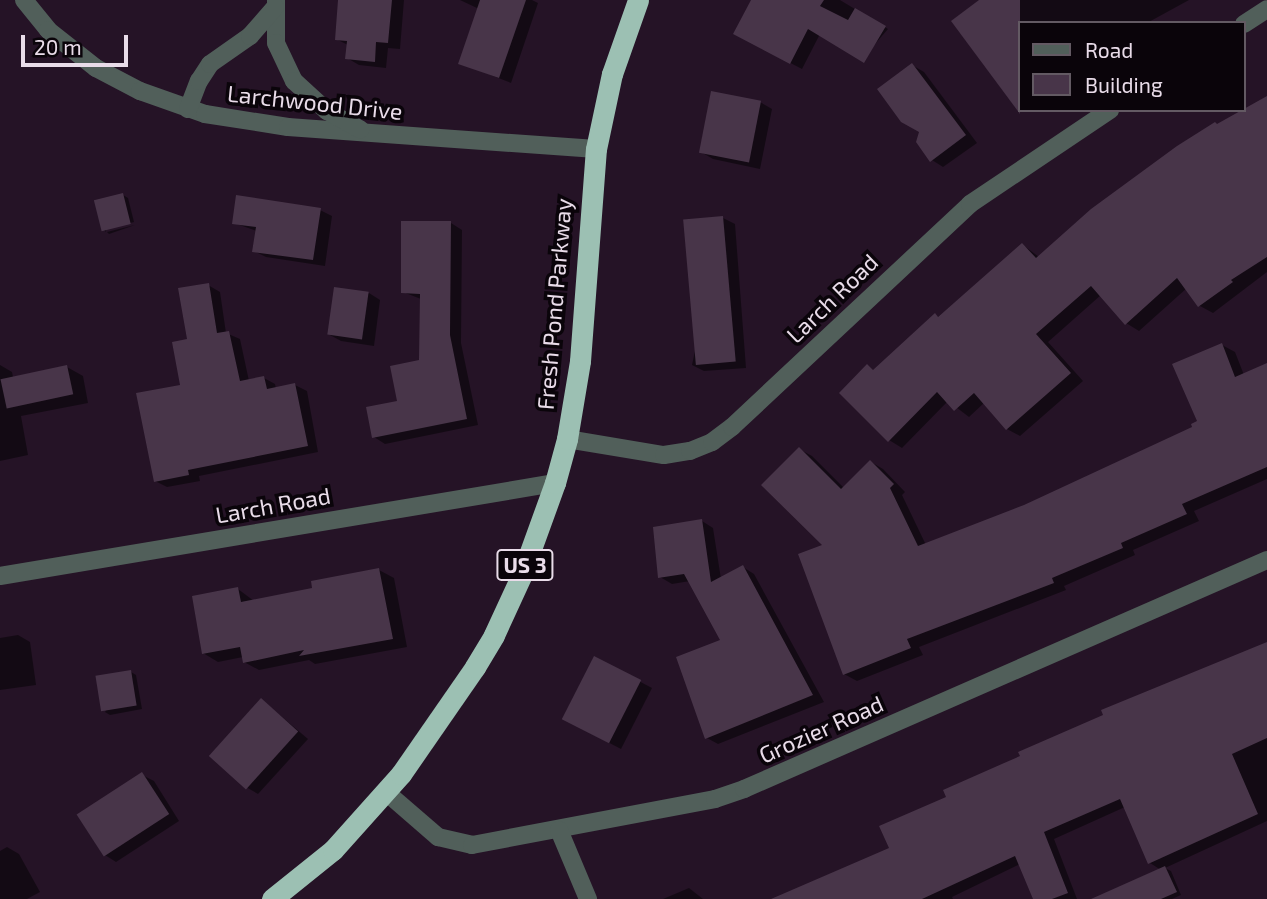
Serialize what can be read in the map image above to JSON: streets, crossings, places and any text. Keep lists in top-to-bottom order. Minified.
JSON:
{"streets":{"highway":["Fresh Pond Parkway","US 3"],"street":["Larchwood Drive","Larch Road","Grozier Road"]},"crossings":[["Larchwood Drive","Fresh Pond Parkway"],["Larch Road","Fresh Pond Parkway"],["Fresh Pond Parkway","Grozier Road"]],"legend":["Road","Building"],"scale_bar":"20 m"}
